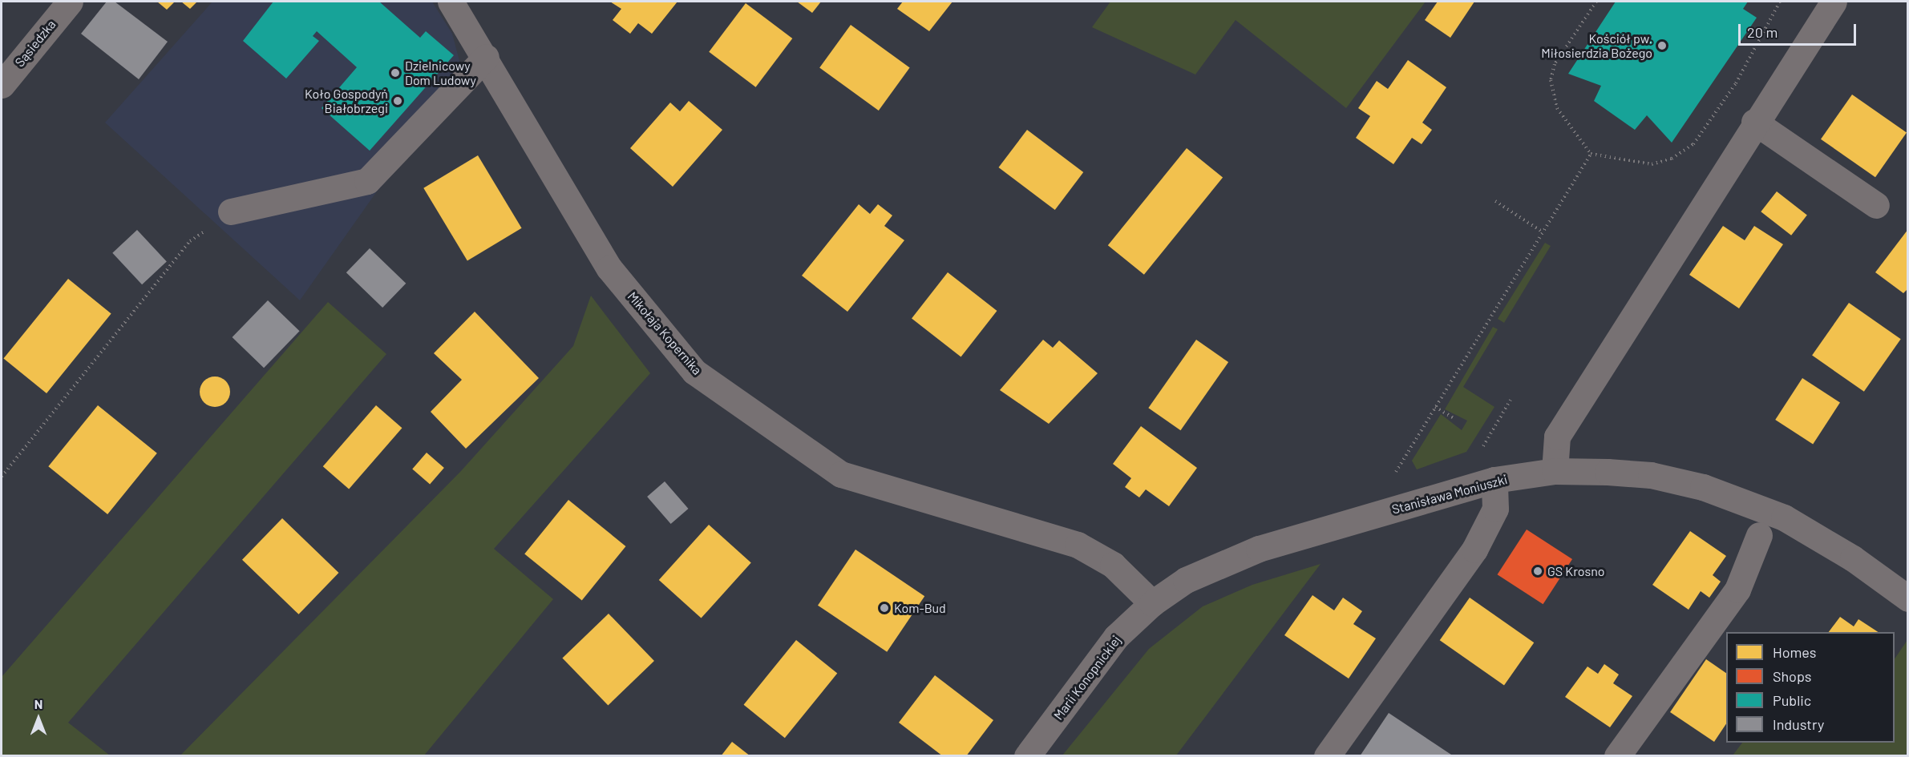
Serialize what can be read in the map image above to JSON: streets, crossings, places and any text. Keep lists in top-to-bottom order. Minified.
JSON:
{"streets":{"street":["Sąsiedzka","Mikołaja Kopernika","Stanisława Moniuszki","Marii Konopnickiej"]},"crossings":[["Mikołaja Kopernika","Stanisława Moniuszki"],["Mikołaja Kopernika","Marii Konopnickiej"],["Stanisława Moniuszki","Marii Konopnickiej"]],"places":["Kościół pw. Miłosierdzia Bożego","Dzielnicowy Dom Ludowy","Koło Gospodyń Białobrzegi","GS Krosno","Kom-Bud"],"legend":["Homes","Shops","Public","Industry"],"scale_bar":"20 m","north":"top"}
